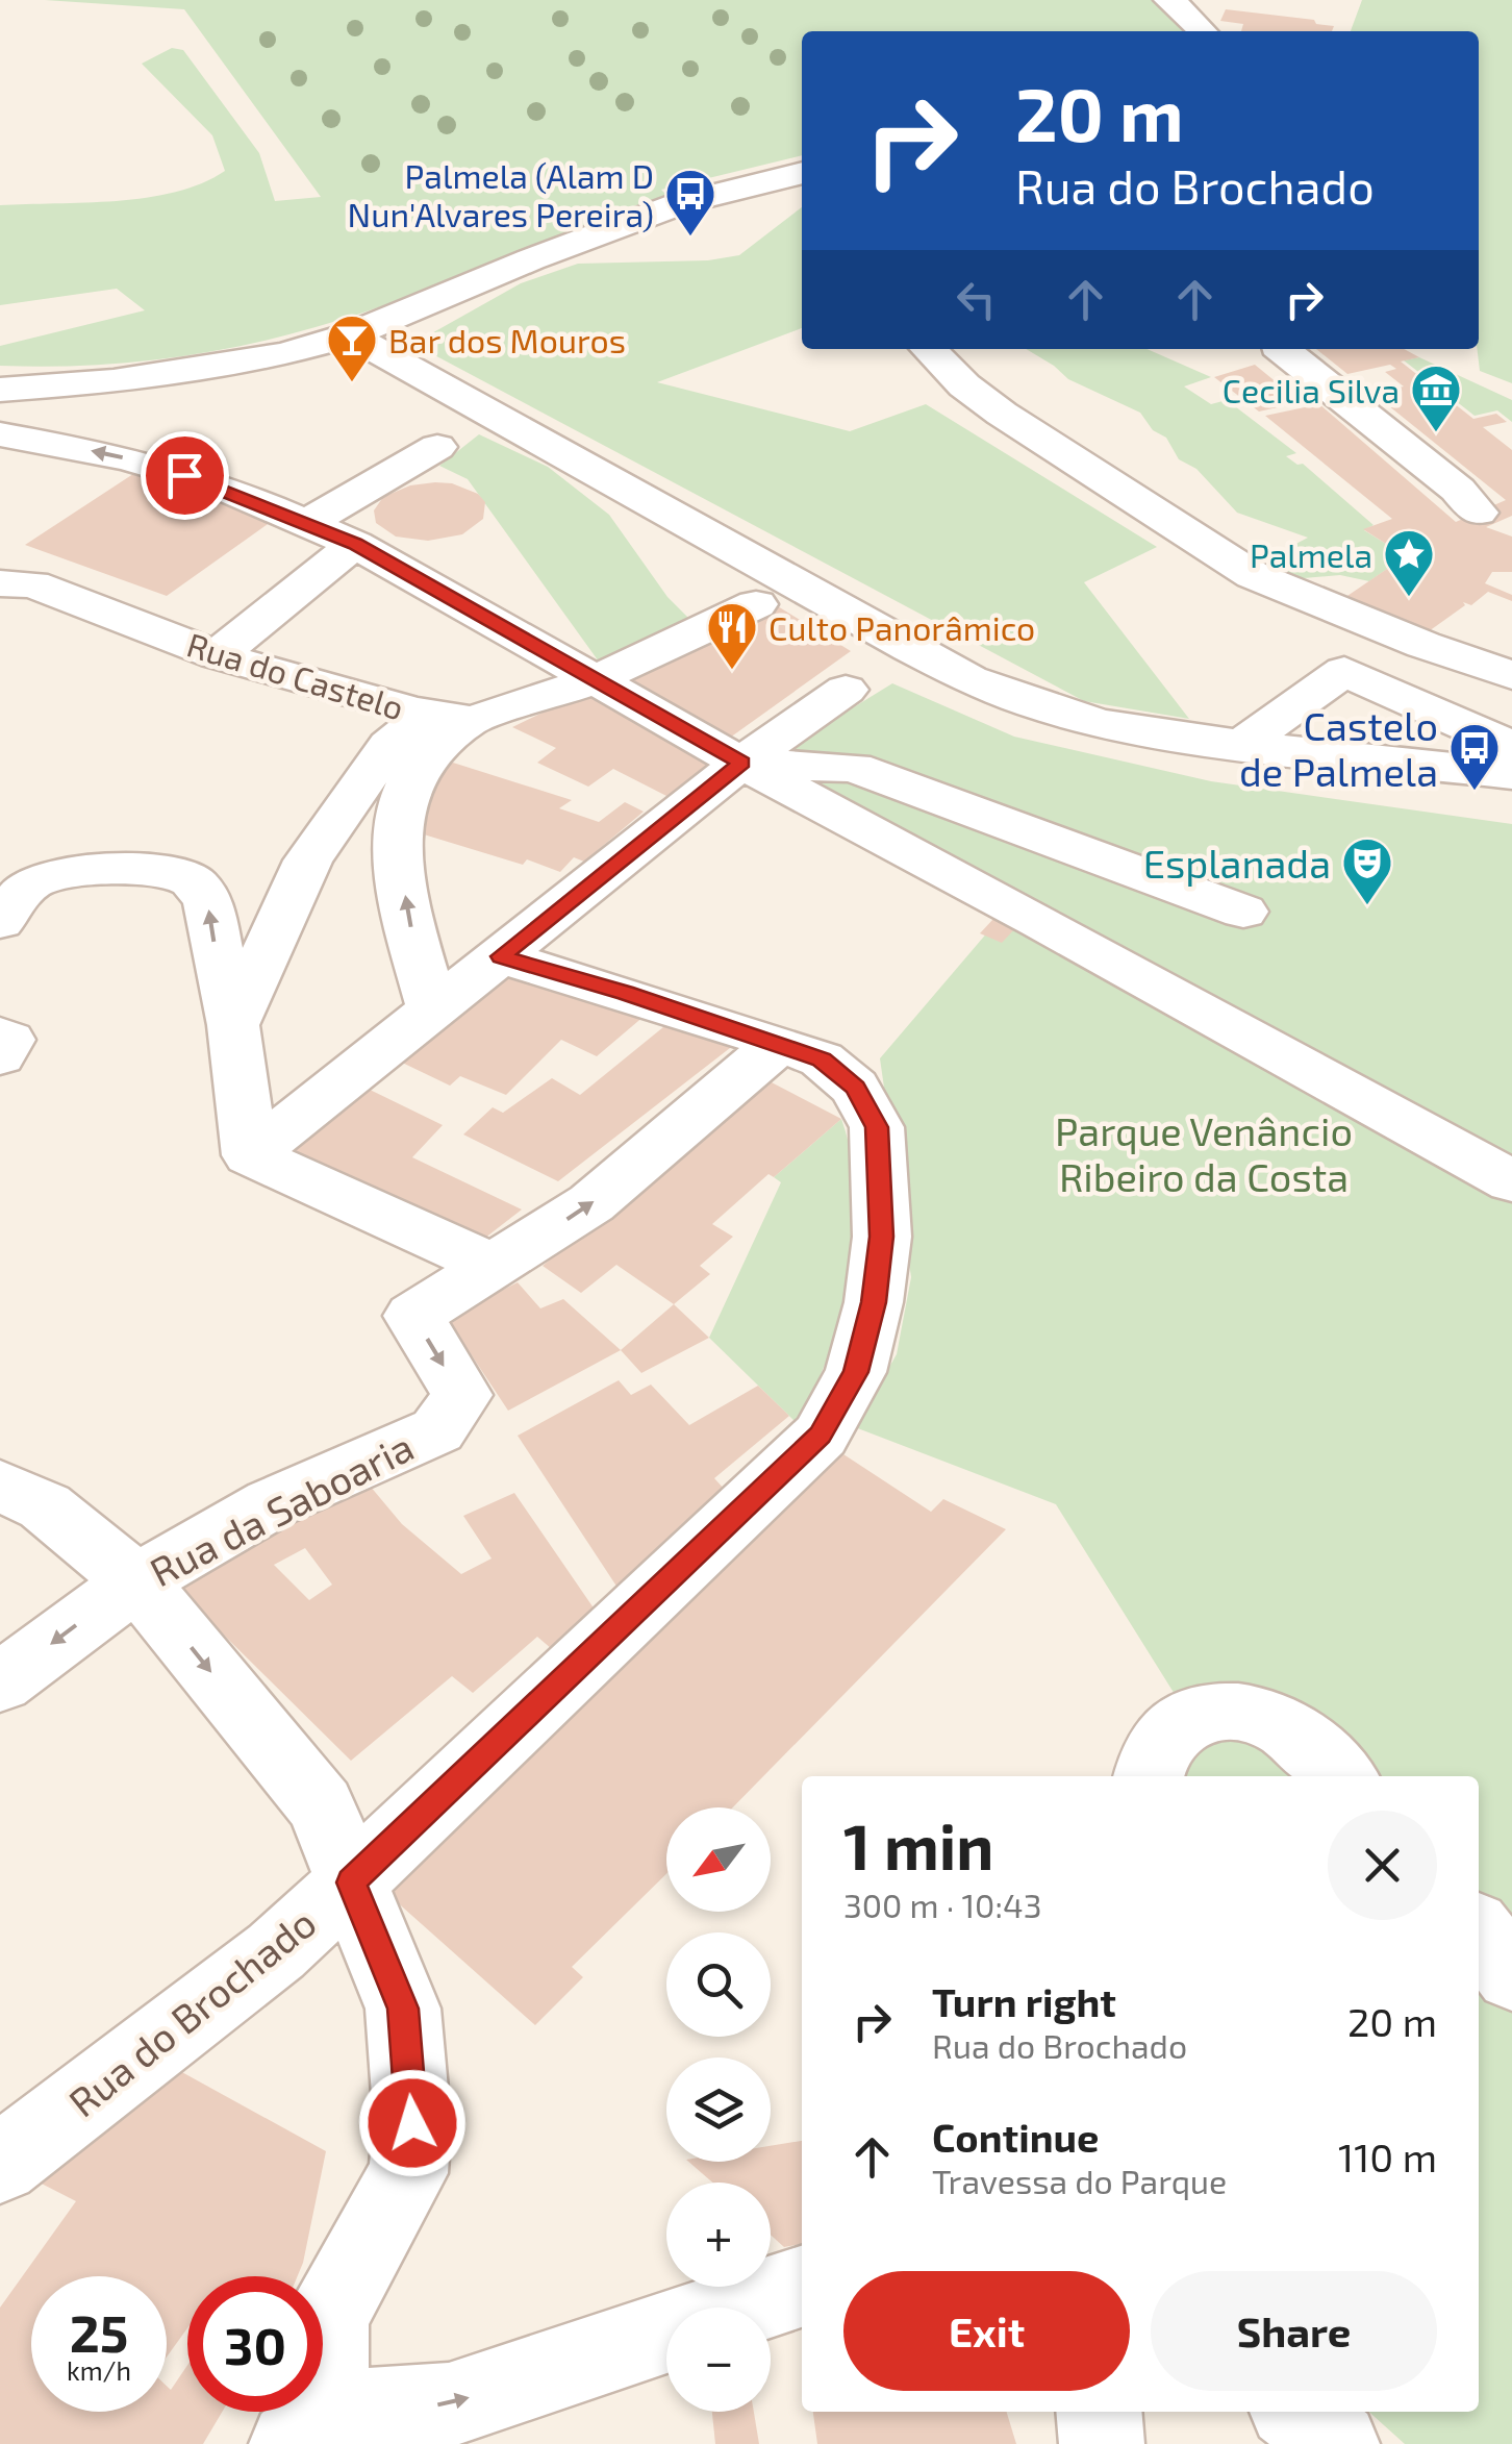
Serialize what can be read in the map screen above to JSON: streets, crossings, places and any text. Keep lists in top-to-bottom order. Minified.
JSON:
{"streets":{"street":["Rua do Castelo","Rua da Saboaria","Rua do Brochado"]},"crossings":[["Rua da Saboaria","Rua do Brochado"]],"parks":["Parque Venâncio Ribeiro da Costa"],"places":{"bus stop":["Palmela (Alam D Nun'Alvares Pereira)","Castelo de Palmela"],"bar":["Bar dos Mouros"],"museum":["Cecilia Silva"],"place":["Palmela"],"restaurant":["Culto Panorâmico"],"theatre":["Esplanada"]},"north":"bottom left","page":{"turn":["20 m","Rua do Brochado"],"heading":["1 min","300 m · 10:43"],"map_buttons":["+","−"],"list":[{"name":"Turn right","note":"Rua do Brochado","value":"20 m"},{"name":"Continue","note":"Travessa do Parque","value":"110 m"}],"buttons":["Exit","Share"],"speed":"25 km/h","limit":"30"}}
